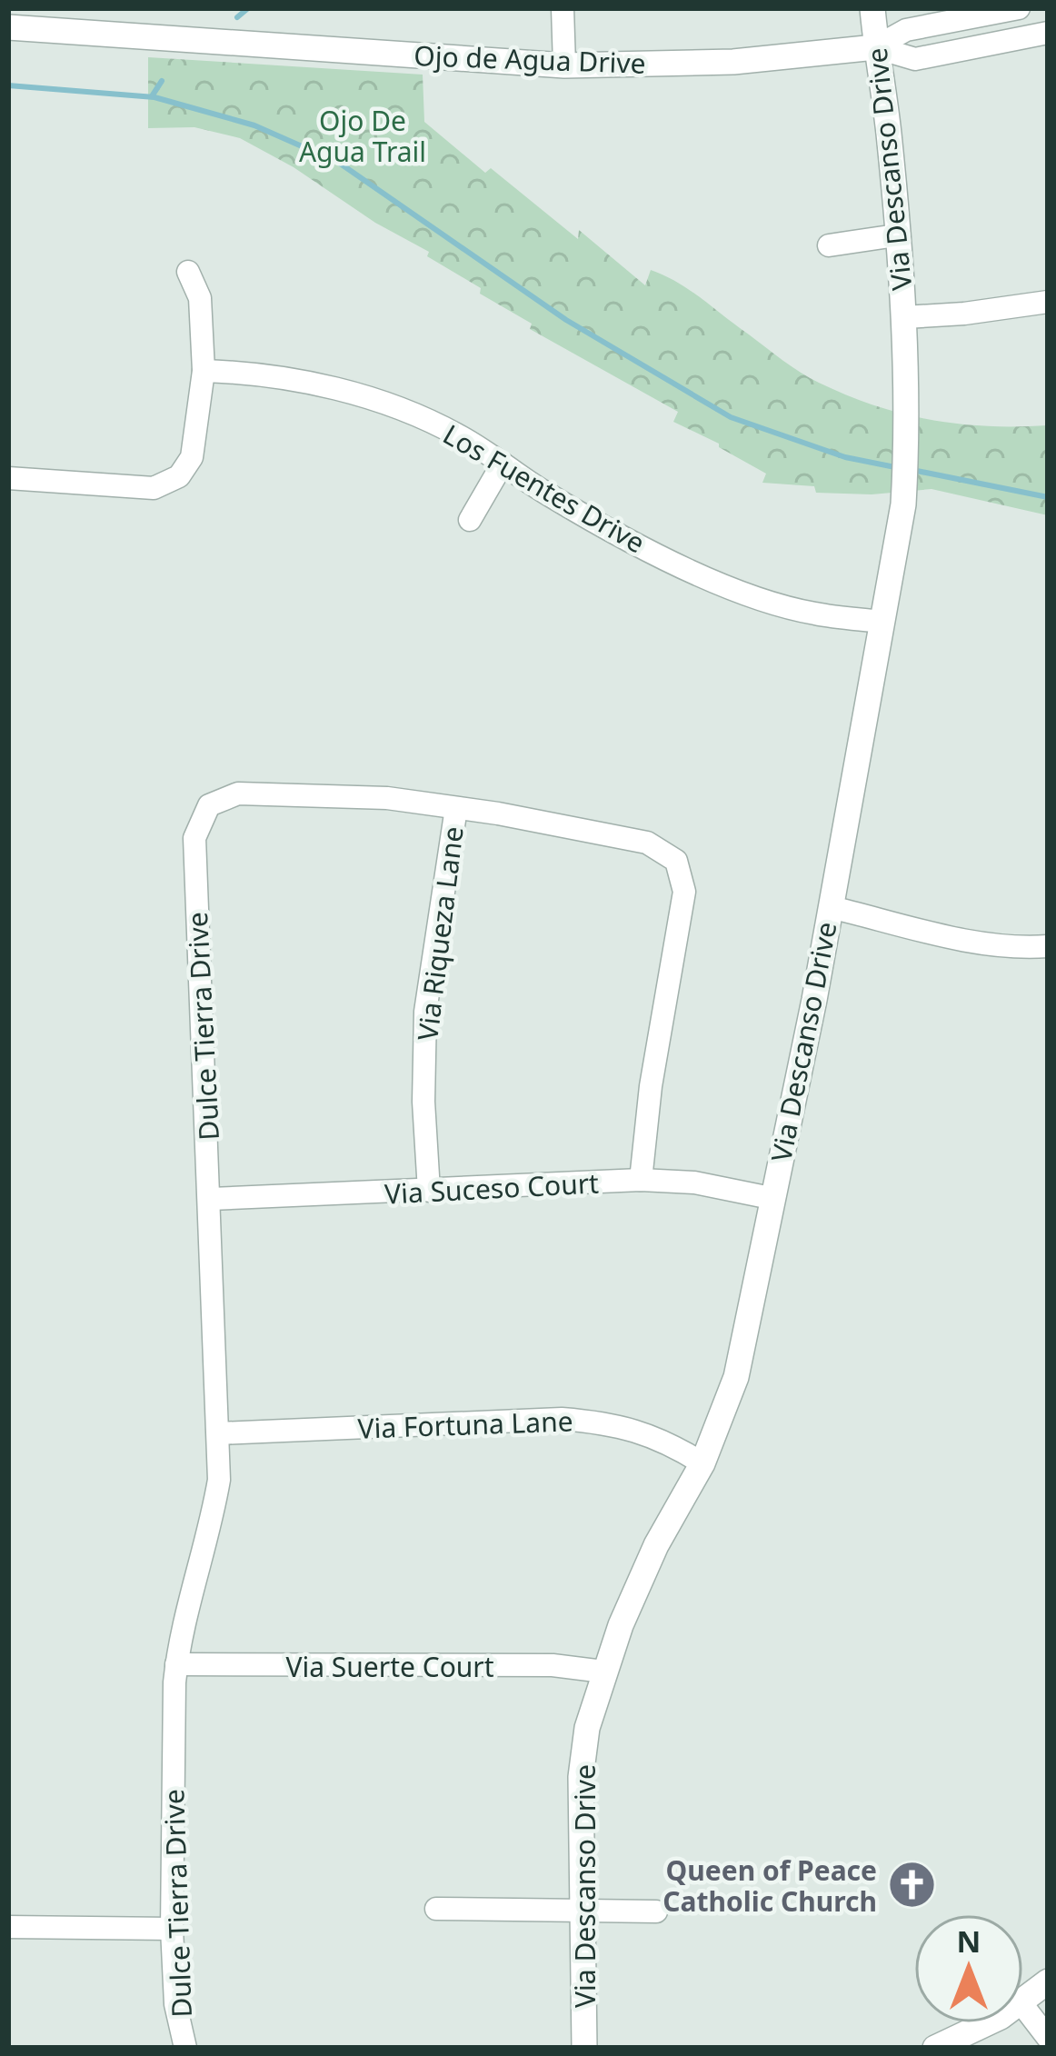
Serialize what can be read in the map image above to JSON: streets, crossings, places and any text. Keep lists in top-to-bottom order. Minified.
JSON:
{"streets":{"street":["Ojo de Agua Drive","Via Descanso Drive","Los Fuentes Drive","Via Riqueza Lane","Dulce Tierra Drive","Via Suceso Court","Via Fortuna Lane","Via Suerte Court"]},"crossings":[["Ojo de Agua Drive","Via Descanso Drive"],["Via Descanso Drive","Los Fuentes Drive"],["Via Descanso Drive","Via Suceso Court"],["Via Descanso Drive","Via Fortuna Lane"],["Via Descanso Drive","Via Suerte Court"],["Via Riqueza Lane","Dulce Tierra Drive"],["Via Riqueza Lane","Via Suceso Court"],["Dulce Tierra Drive","Via Suceso Court"],["Dulce Tierra Drive","Via Fortuna Lane"],["Dulce Tierra Drive","Via Suerte Court"]],"parks":["Ojo De Agua Trail"],"places":{"church":["Queen of Peace Catholic Church"]},"north":"top"}
